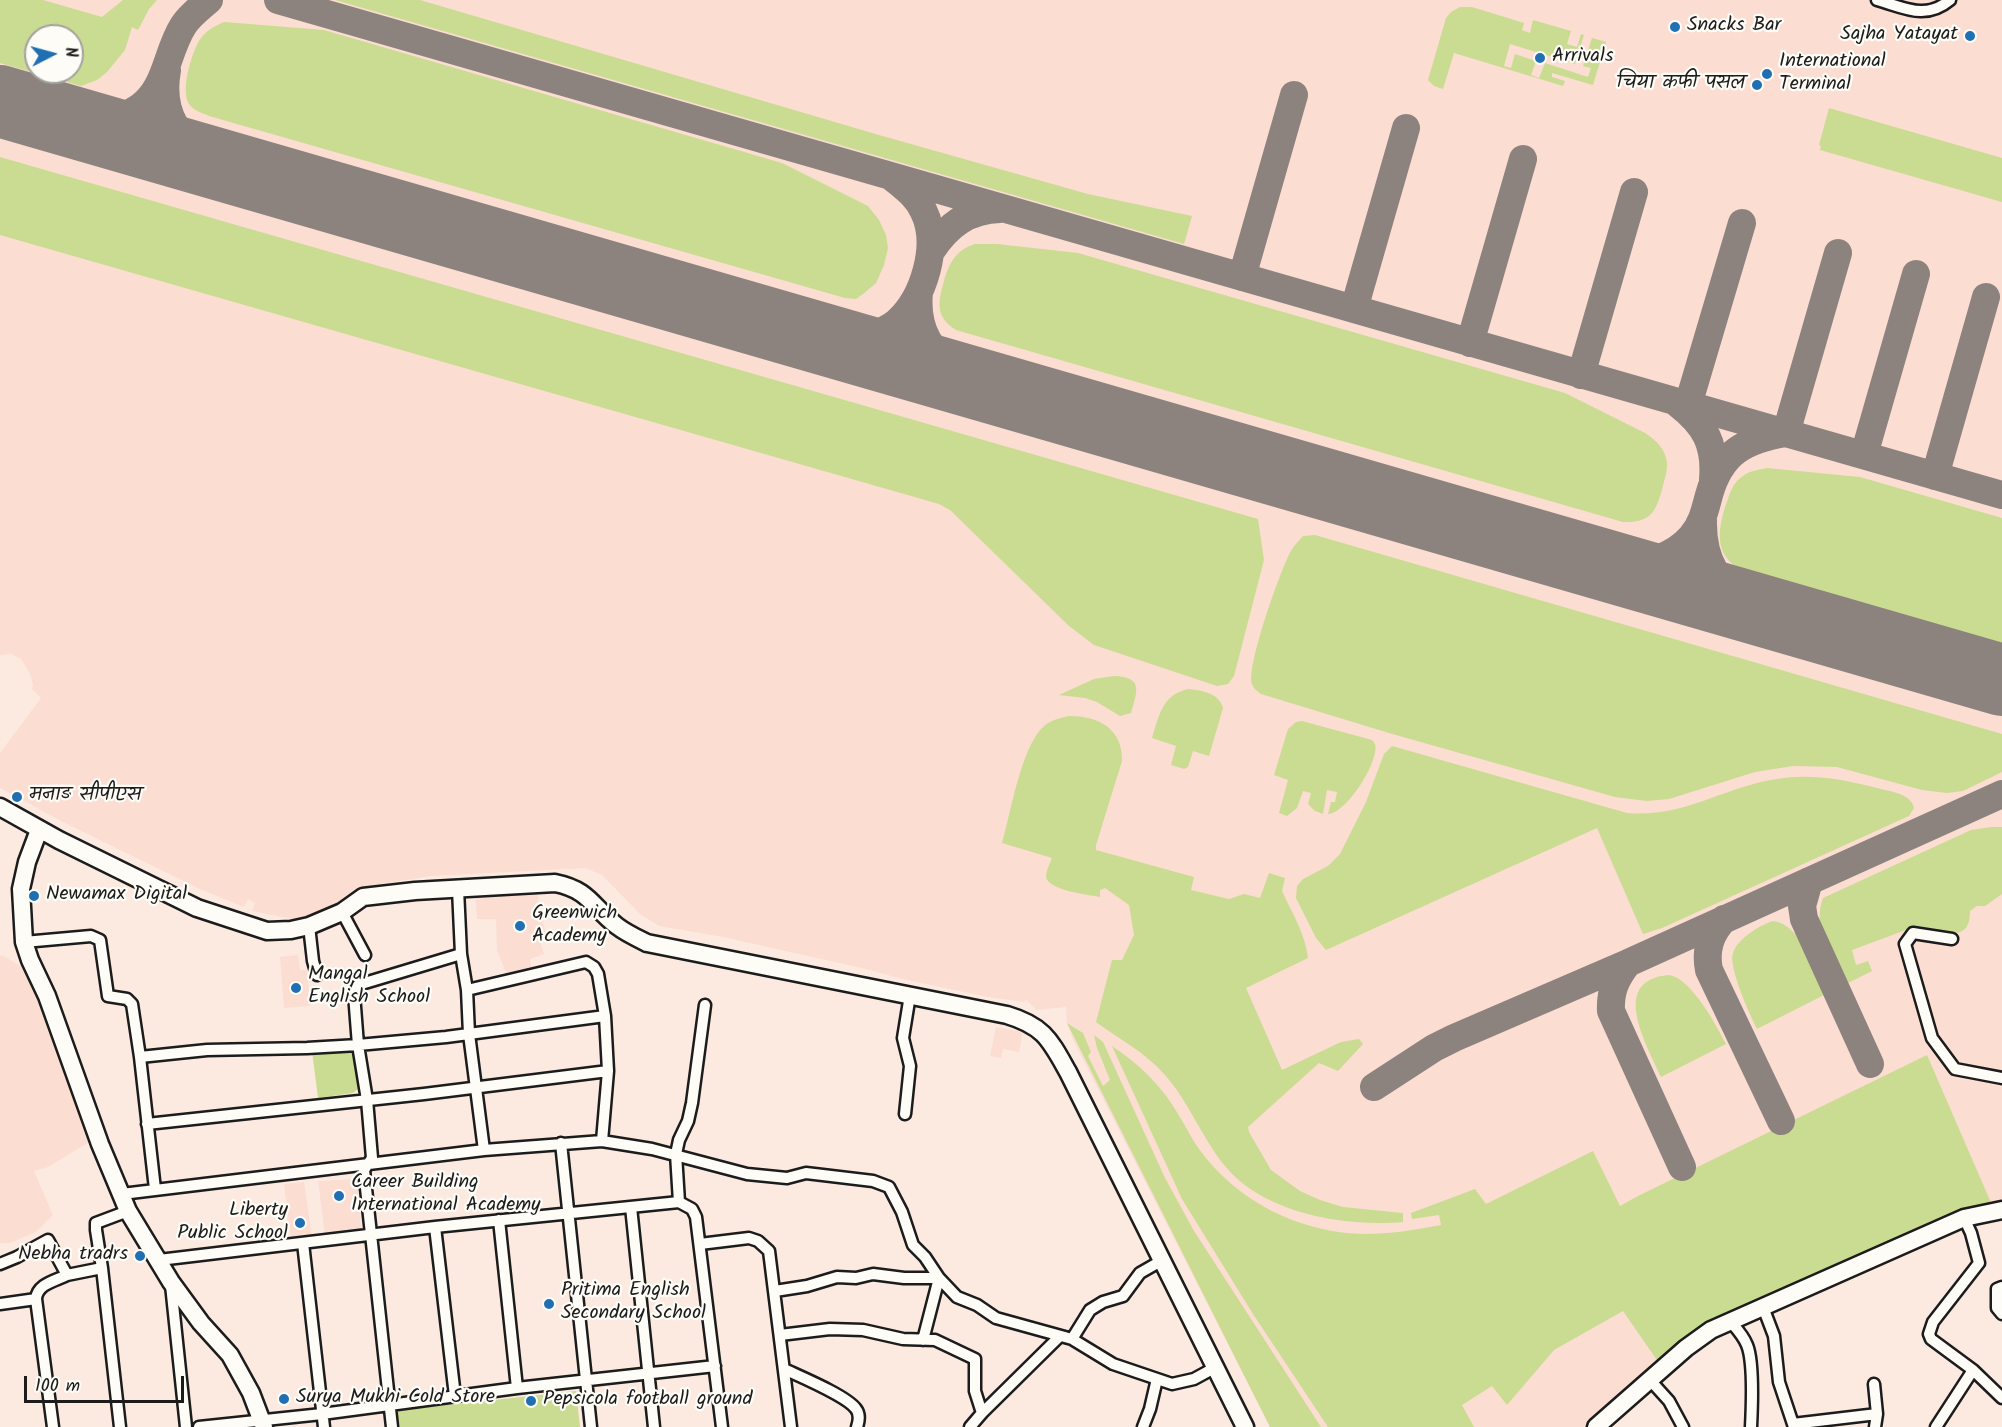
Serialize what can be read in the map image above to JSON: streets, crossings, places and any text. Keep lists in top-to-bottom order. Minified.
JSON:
{"places":["Snacks Bar","Sajha Yatayat","Arrivals","International Terminal","चिया कफी पसल","मनाङ सीपीएस","Newamax Digital","Greenwich Academy","Mangal English School","Career Building International Academy","Liberty Public School","Nebha tradrs","Pritima English Secondary School","Surya Mukhi Cold Store","Pepsicola football ground"],"scale_bar":"100 m","north":"right"}
